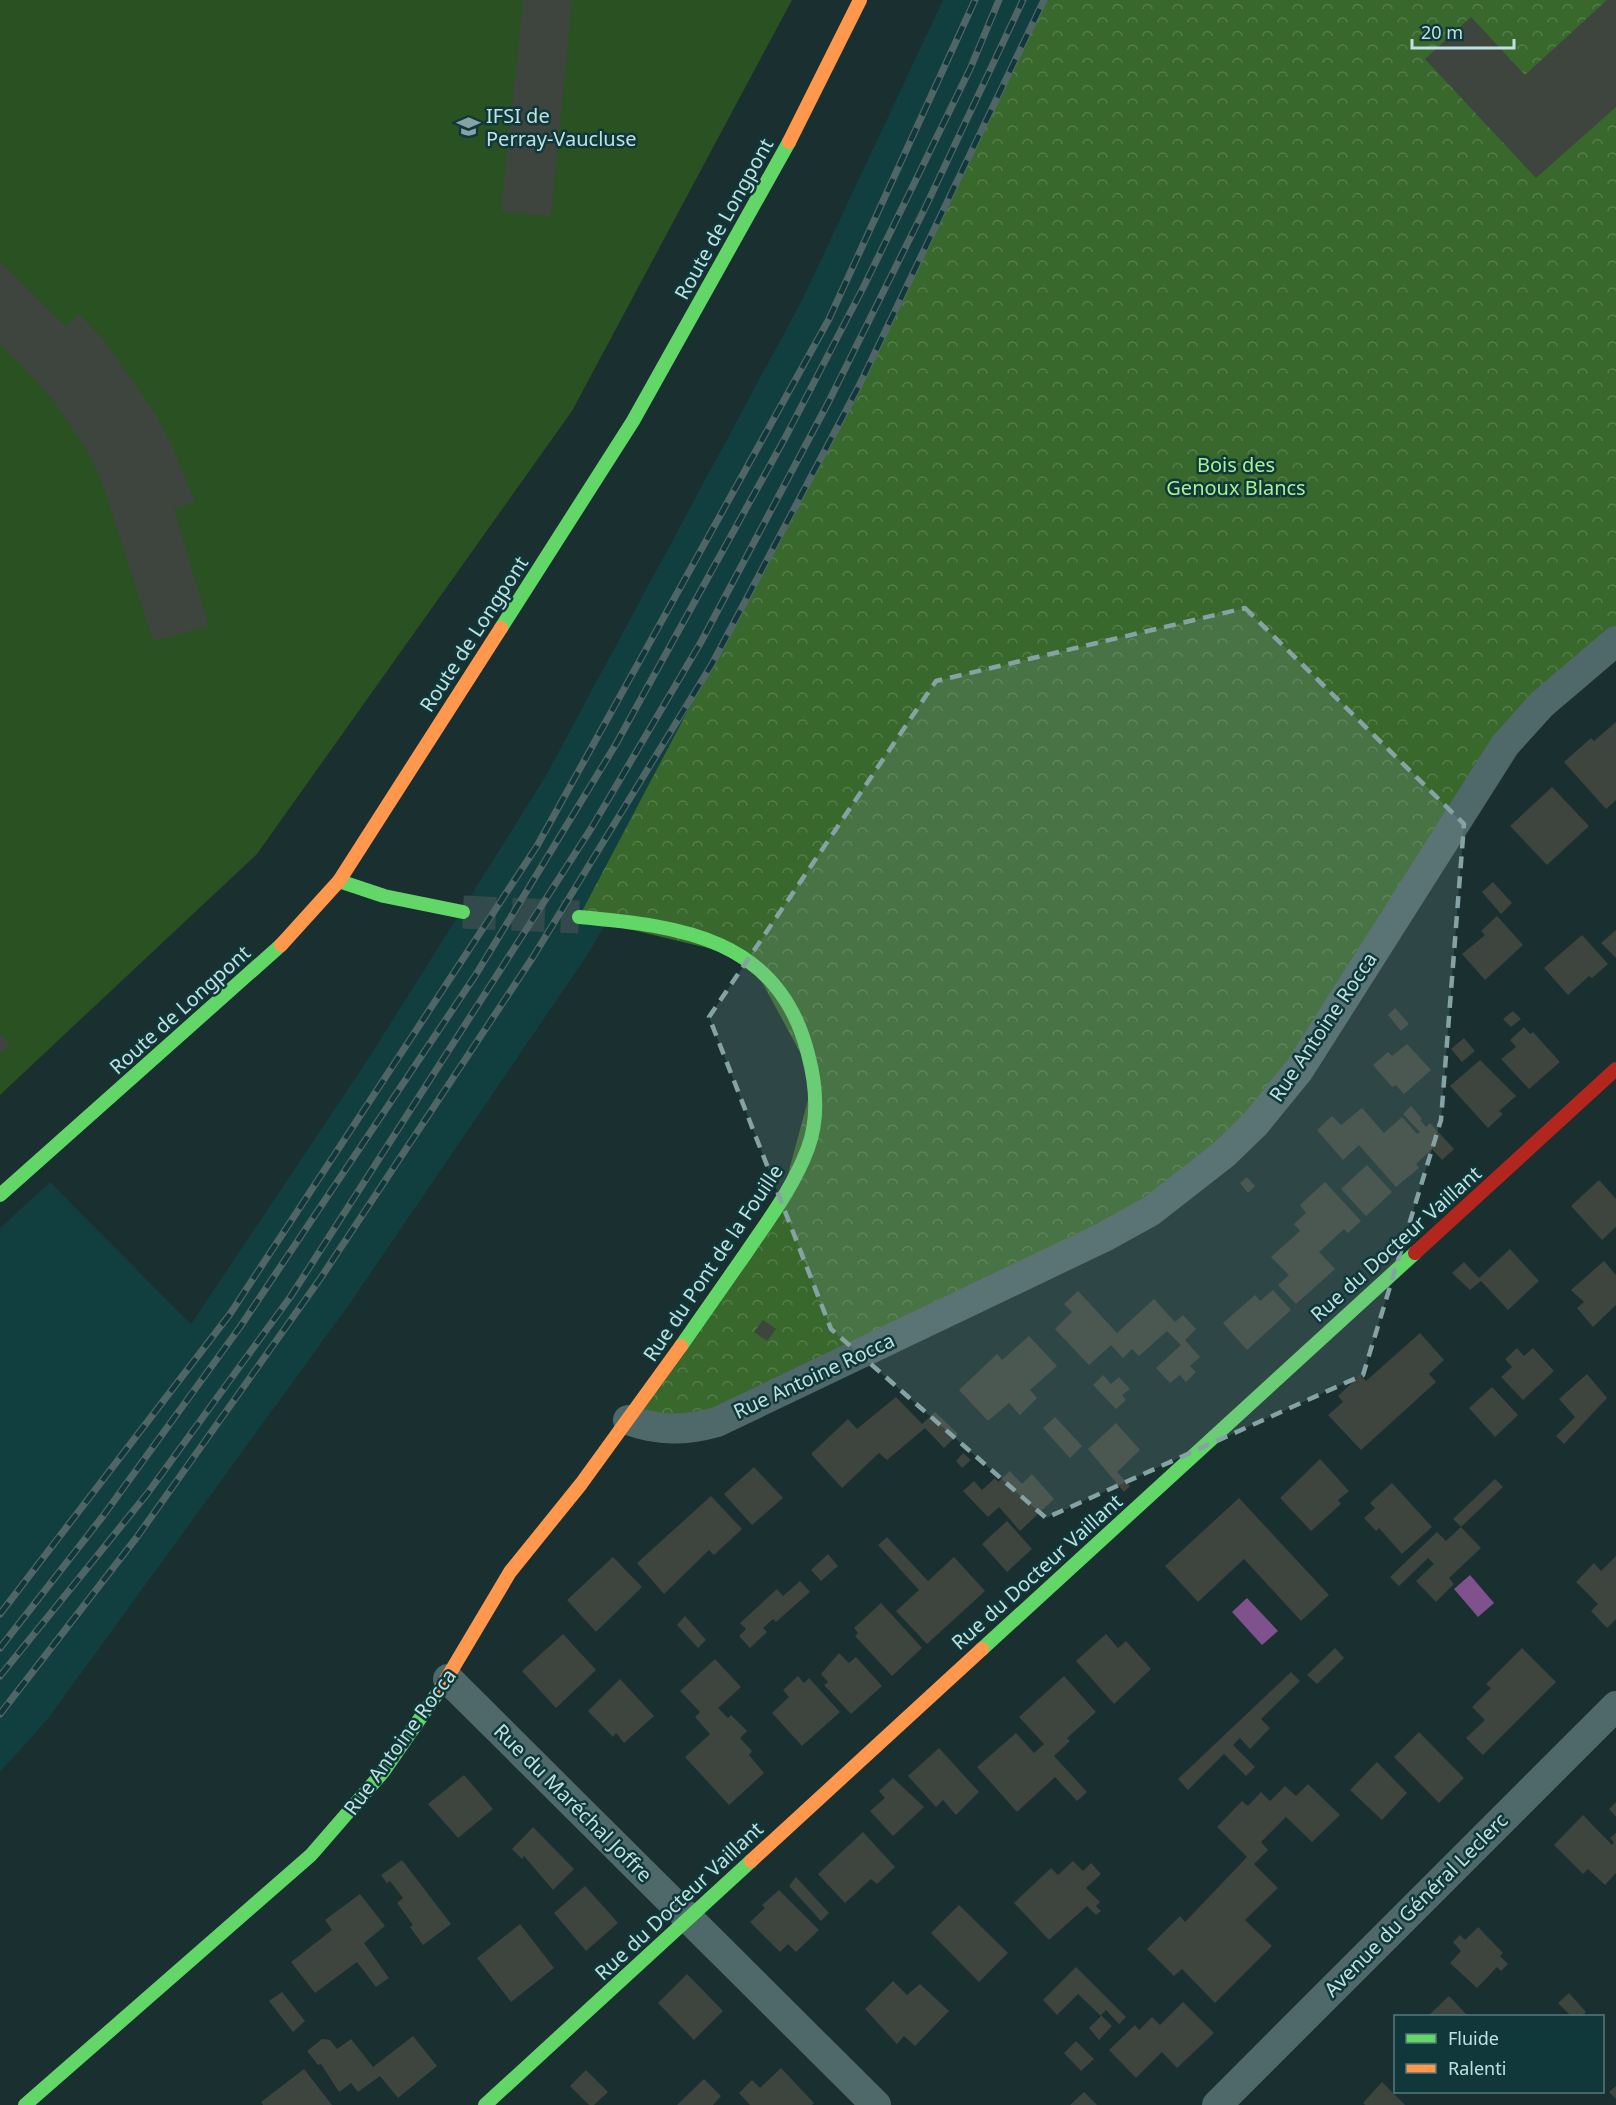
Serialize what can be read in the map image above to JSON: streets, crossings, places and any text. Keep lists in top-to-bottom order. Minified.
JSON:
{"streets":{"street":["Route de Longpont","Rue Antoine Rocca","Rue du Docteur Vaillant","Rue du Pont de la Fouille","Rue du Maréchal Joffre","Avenue du Général Leclerc"]},"crossings":[["Rue Antoine Rocca","Rue du Pont de la Fouille"],["Rue Antoine Rocca","Rue du Maréchal Joffre"],["Rue du Docteur Vaillant","Rue du Maréchal Joffre"]],"parks":["Bois des Genoux Blancs"],"places":{"school or university":["IFSI de Perray-Vaucluse"]},"legend":["Fluide","Ralenti"],"scale_bar":"20 m"}
